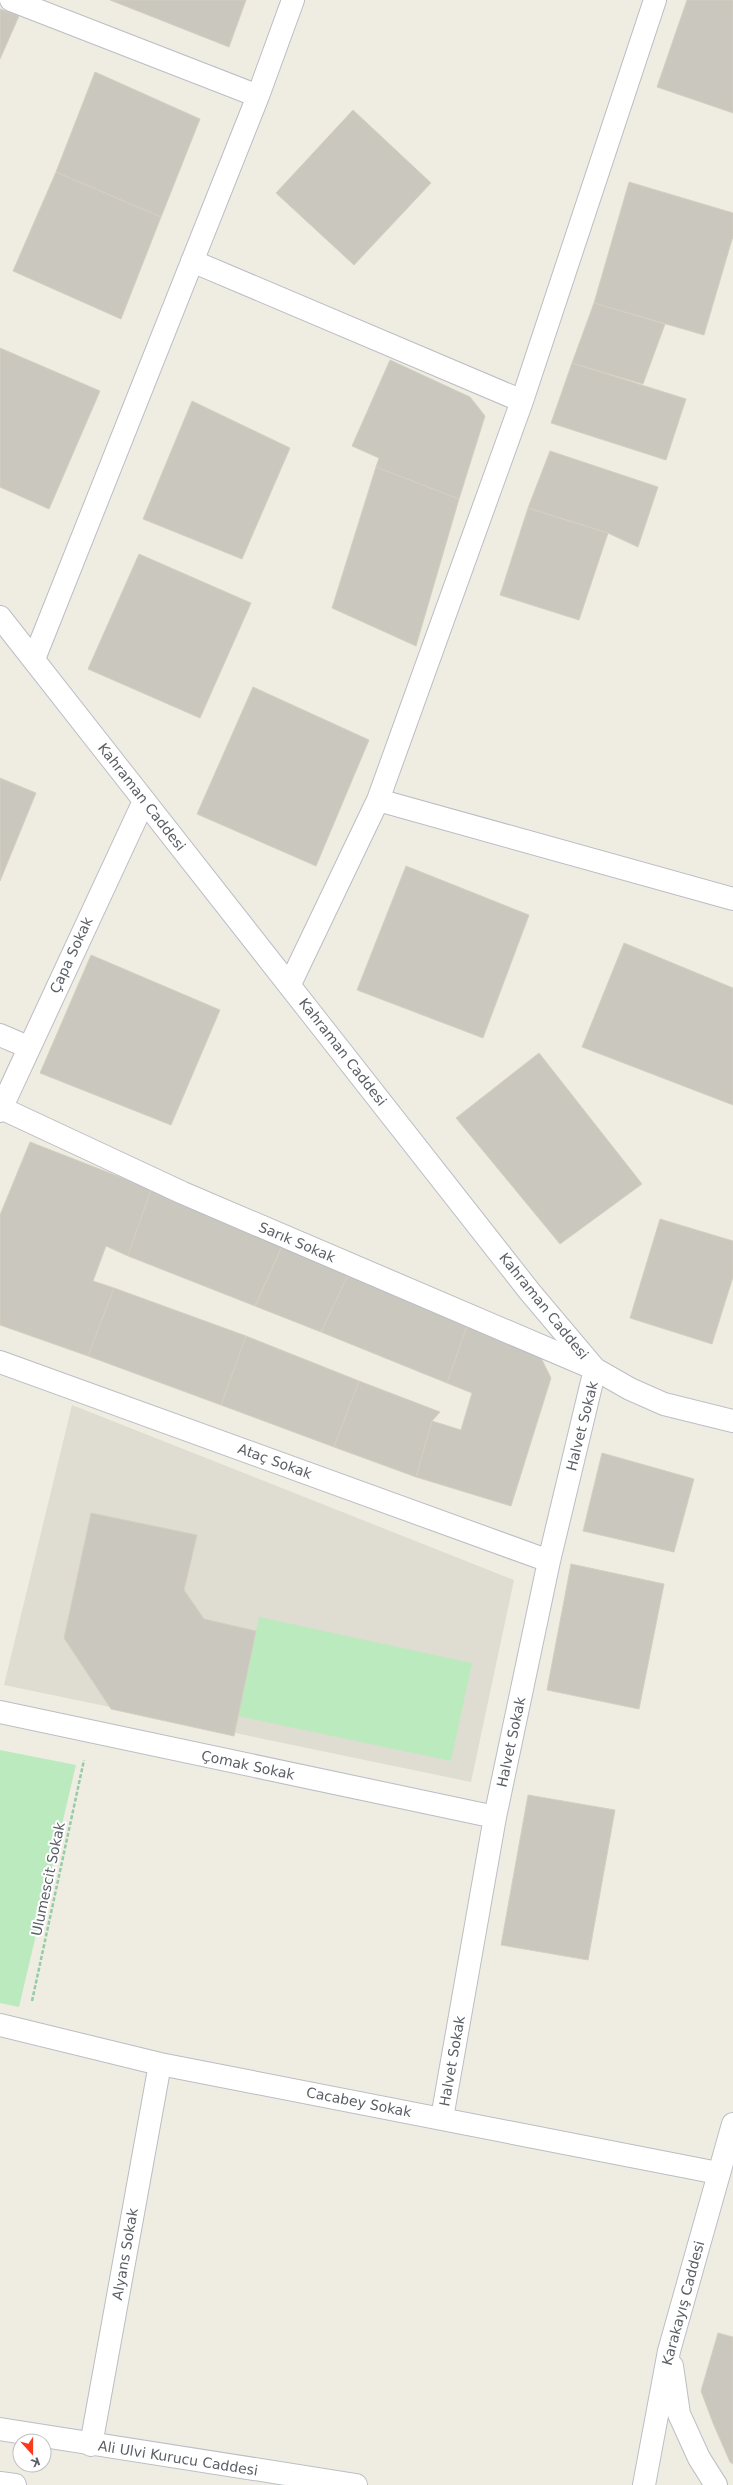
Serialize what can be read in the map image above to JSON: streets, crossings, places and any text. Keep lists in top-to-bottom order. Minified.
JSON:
{"streets":{"street":["Kahraman Caddesi","Çapa Sokak","Sarık Sokak","Halvet Sokak","Ataç Sokak","Çomak Sokak","Cacabey Sokak","Alyans Sokak","Karakayış Caddesi","Ali Ulvi Kurucu Caddesi"],"path":["Ulumescit Sokak"]},"crossings":[["Kahraman Caddesi","Çapa Sokak"],["Kahraman Caddesi","Sarık Sokak"],["Kahraman Caddesi","Halvet Sokak"],["Çapa Sokak","Sarık Sokak"],["Sarık Sokak","Halvet Sokak"],["Halvet Sokak","Ataç Sokak"],["Halvet Sokak","Çomak Sokak"],["Halvet Sokak","Cacabey Sokak"],["Çomak Sokak","Ulumescit Sokak"],["Ulumescit Sokak","Cacabey Sokak"],["Cacabey Sokak","Alyans Sokak"],["Cacabey Sokak","Karakayış Caddesi"],["Alyans Sokak","Ali Ulvi Kurucu Caddesi"]],"north":"bottom"}
